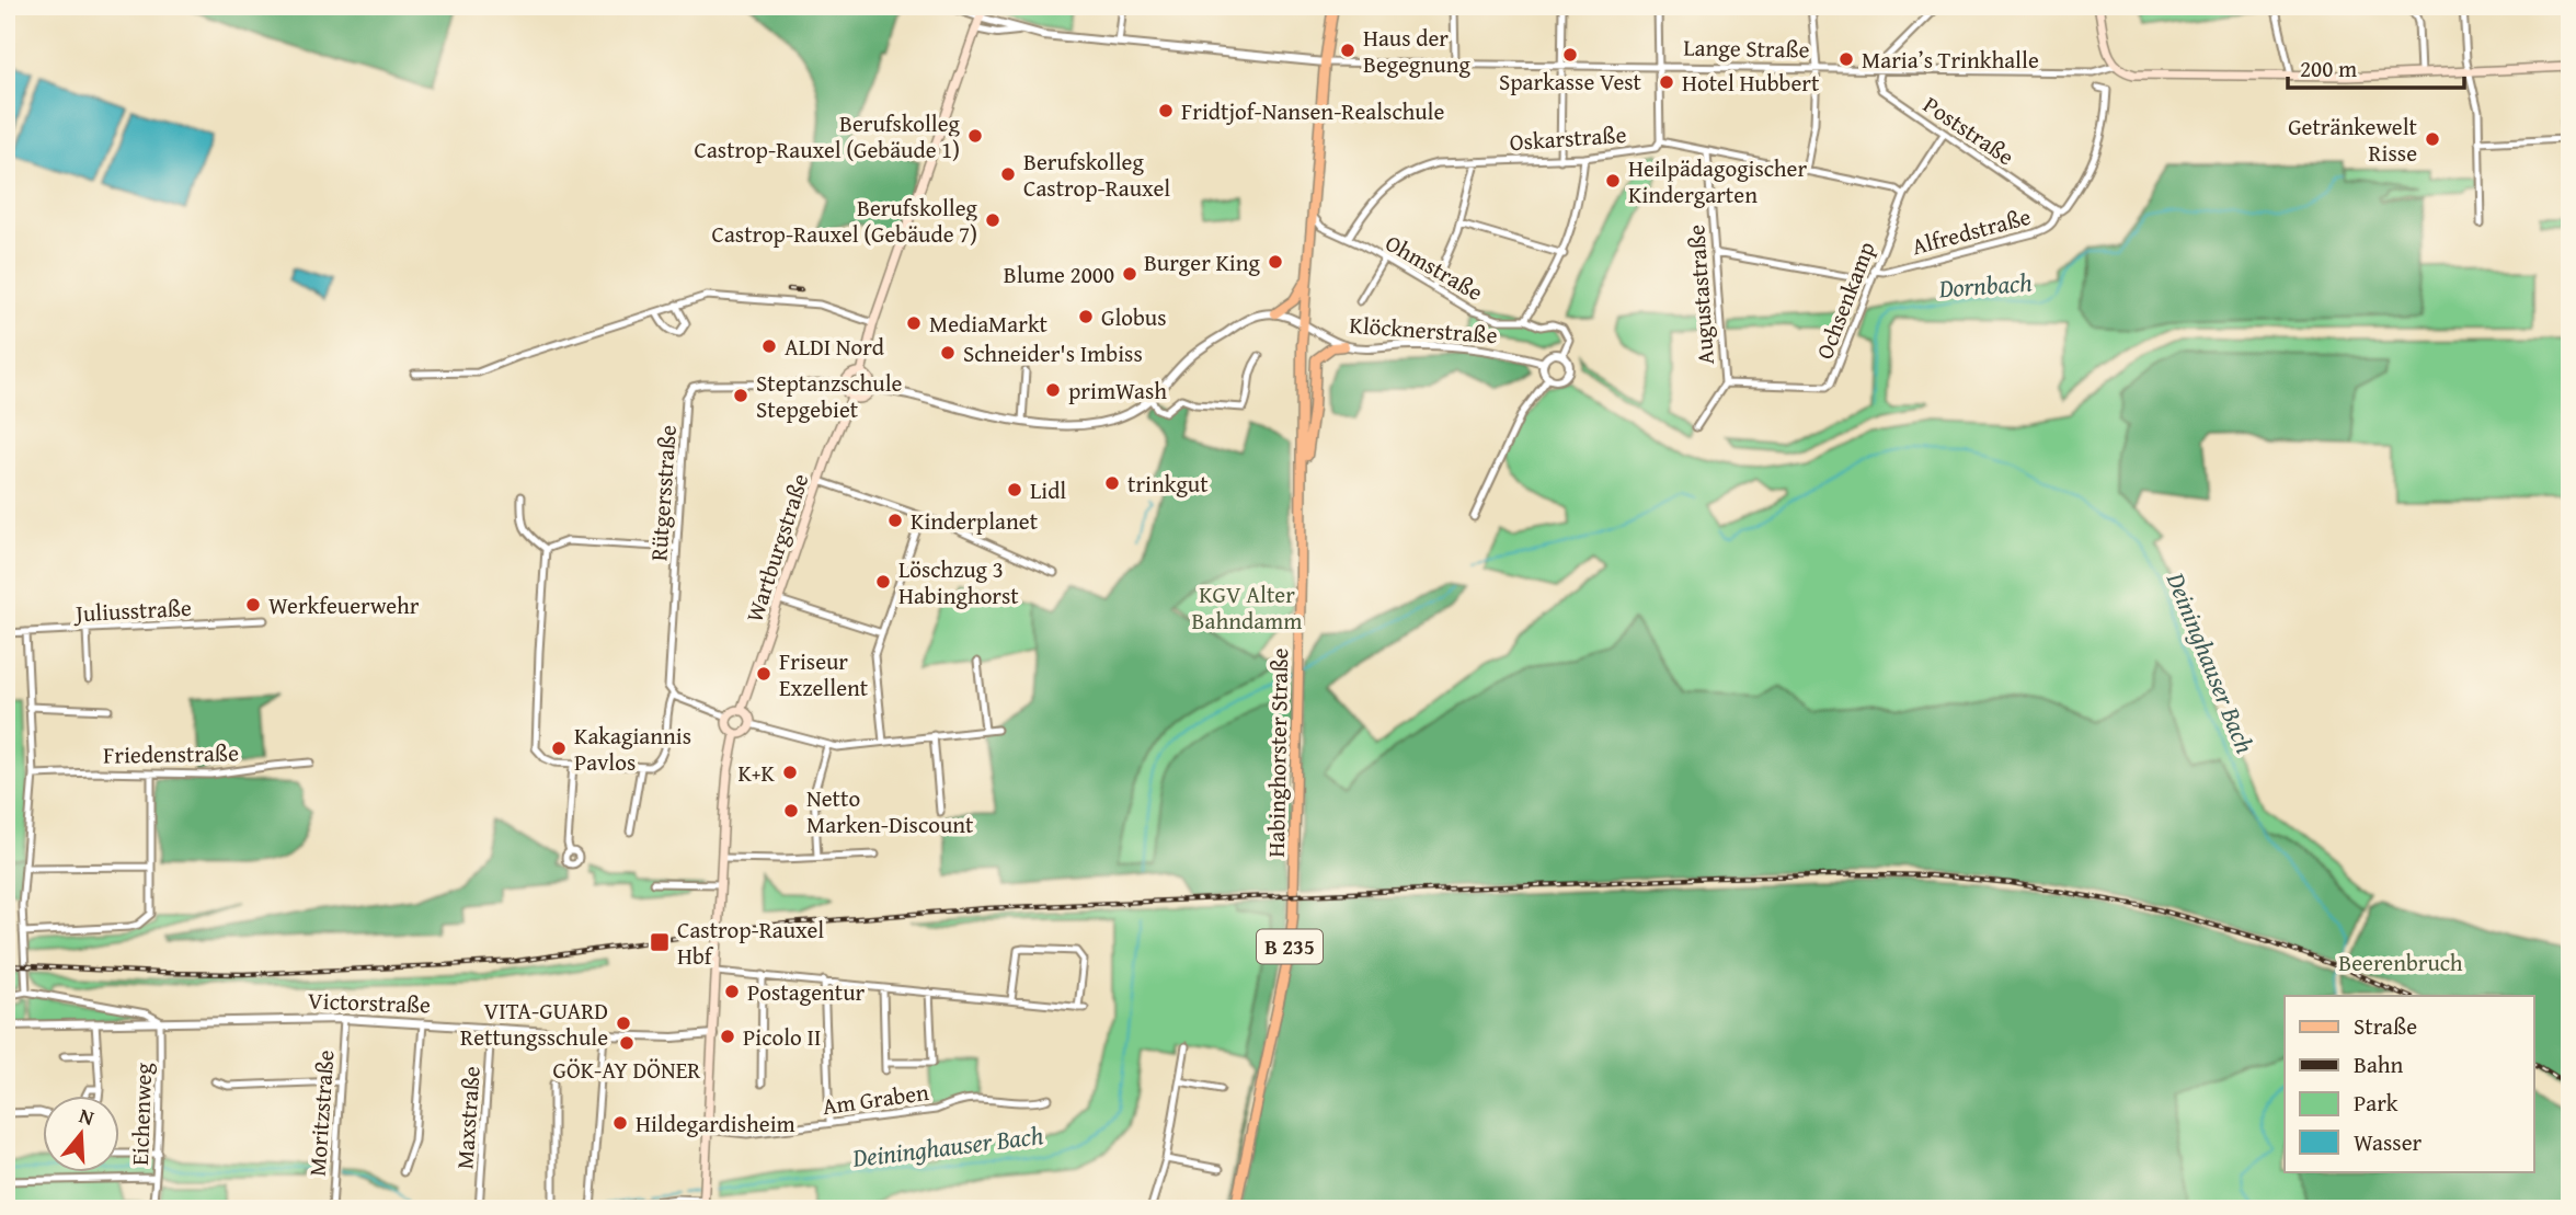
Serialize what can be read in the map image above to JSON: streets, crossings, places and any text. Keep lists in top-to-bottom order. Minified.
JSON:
{"streets":{"main road":["Lange Straße","Wartburgstraße","Habinghorster Straße","B 235"],"street":["Poststraße","Oskarstraße","Alfredstraße","Ohmstraße","Augustastraße","Ochsenkamp","Klöcknerstraße","Rütgersstraße","Juliusstraße","Friedenstraße","Victorstraße","Am Graben","Moritzstraße","Eichenweg","Maxstraße"]},"crossings":[["Lange Straße","Poststraße"],["Lange Straße","Habinghorster Straße"],["Lange Straße","B 235"],["Poststraße","Alfredstraße"],["Poststraße","Ochsenkamp"],["Oskarstraße","Ohmstraße"],["Oskarstraße","Augustastraße"],["Oskarstraße","Ochsenkamp"],["Alfredstraße","Ochsenkamp"],["Ohmstraße","Klöcknerstraße"],["Ohmstraße","Habinghorster Straße"],["Augustastraße","Ochsenkamp"],["Klöcknerstraße","Habinghorster Straße"],["Rütgersstraße","Wartburgstraße"],["Habinghorster Straße","B 235"],["Victorstraße","Moritzstraße"],["Victorstraße","Eichenweg"],["Victorstraße","Maxstraße"]],"water":["Dornbach","Deininghauser Bach"],"parks":["KGV Alter Bahndamm","Beerenbruch"],"places":{"other":["Haus der Begegnung","Sparkasse Vest","Maria’s Trinkhalle","Hotel Hubbert","Fridtjof-Nansen-Realschule","Berufskolleg Castrop-Rauxel (Gebäude 1)","Getränkewelt Risse","Berufskolleg Castrop-Rauxel","Heilpädagogischer Kindergarten","Berufskolleg Castrop-Rauxel (Gebäude 7)","Burger King","Blume 2000","Globus","MediaMarkt","ALDI Nord","Schneider's Imbiss","primWash","Steptanzschule Stepgebiet","trinkgut","Lidl","Kinderplanet","Löschzug 3 Habinghorst","Werkfeuerwehr","Friseur Exzellent","Kakagiannis Pavlos","K+K","Netto Marken-Discount","Postagentur","VITA-GUARD Rettungsschule","Picolo II","GÖK-AY DÖNER","Hildegardisheim"],"transit":["Castrop-Rauxel Hbf"]},"legend":["Straße","Bahn","Park","Wasser"],"scale_bar":"200 m","north":"top"}
